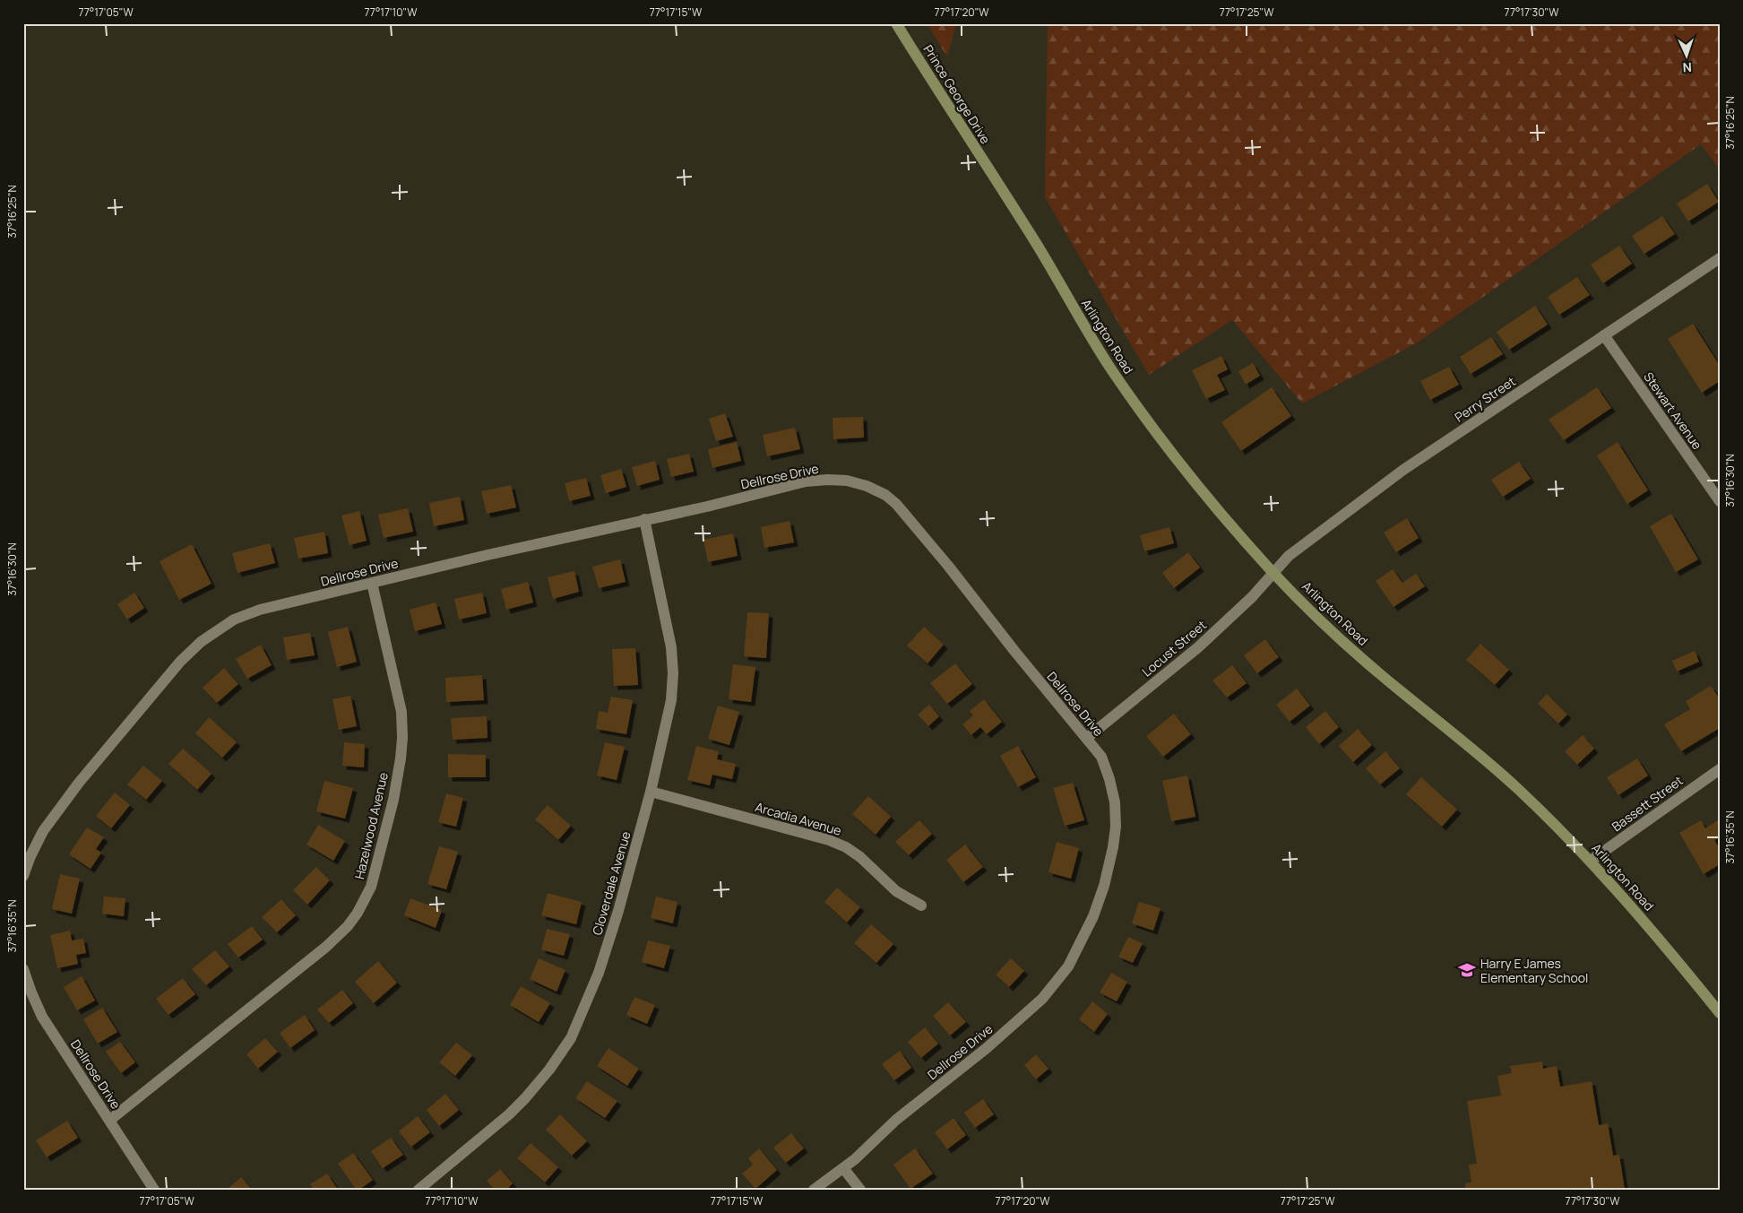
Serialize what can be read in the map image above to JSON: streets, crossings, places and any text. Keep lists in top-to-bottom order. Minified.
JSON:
{"streets":{"main road":["Prince George Drive","Arlington Road"],"street":["Perry Street","Stewart Avenue","Dellrose Drive","Locust Street","Bassett Street","Arcadia Avenue","Hazelwood Avenue","Cloverdale Avenue"]},"crossings":[["Prince George Drive","Arlington Road"],["Arlington Road","Perry Street"],["Arlington Road","Locust Street"],["Arlington Road","Bassett Street"],["Perry Street","Stewart Avenue"],["Perry Street","Locust Street"],["Dellrose Drive","Locust Street"],["Dellrose Drive","Hazelwood Avenue"],["Dellrose Drive","Cloverdale Avenue"],["Arcadia Avenue","Cloverdale Avenue"]],"places":{"school or university":["Harry E James Elementary School"]},"north":"bottom","coordinates":["77°17'05\"W","77°17'10\"W","77°17'15\"W","77°17'20\"W","77°17'25\"W","77°17'30\"W","37°16'25\"N","37°16'30\"N","37°16'35\"N"]}
